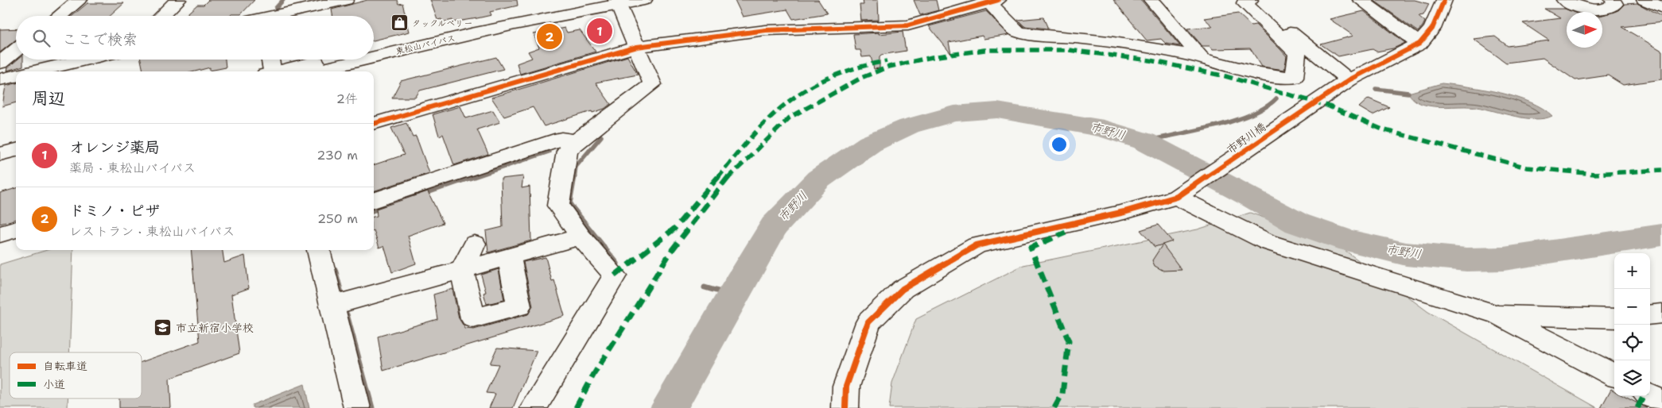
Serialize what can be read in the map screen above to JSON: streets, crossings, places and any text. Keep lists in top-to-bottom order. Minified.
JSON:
{"streets":{"main road":["東松山バイパス","市野川橋"]},"water":["市野川"],"places":{"shop":["タックルベリー"],"school or university":["市立新宿小学校"]},"legend":["自転車道","小道"],"north":"right","page":{"search":"ここで検索","pins":["1","2"],"heading":["周辺","2件"],"list":[{"mark":"1","name":"オレンジ薬局","note":"薬局 · 東松山バイパス","value":"230 m"},{"mark":"2","name":"ドミノ・ピザ","note":"レストラン · 東松山バイパス","value":"250 m"}],"map_buttons":["+","−"]}}
